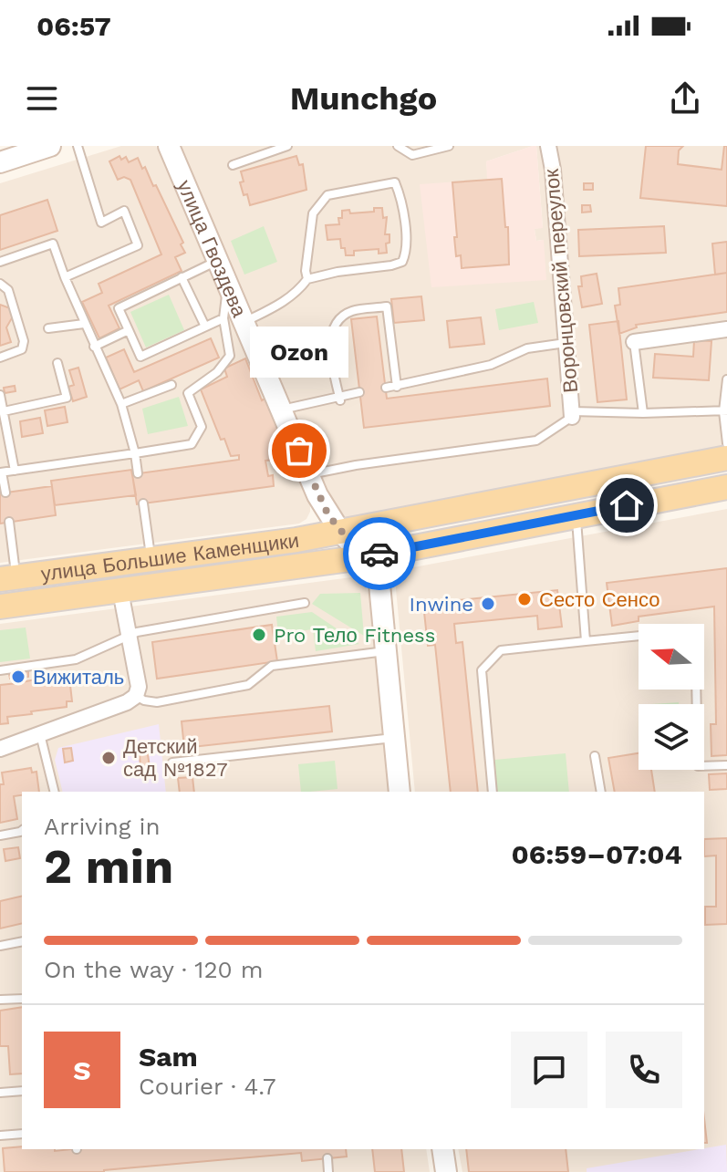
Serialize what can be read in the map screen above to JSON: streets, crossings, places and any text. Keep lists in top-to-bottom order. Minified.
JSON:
{"streets":{"main road":["улица Большие Каменщики"],"street":["улица Гвоздева","Воронцовский переулок"]},"crossings":[["улица Гвоздева","улица Большие Каменщики"]],"places":["Ozon","Сесто Сенсо","Inwine","Pro Тело Fitness","Вижиталь","Детский сад №1827"],"north":"left","page":{"status":"06:57","header":"Munchgo","bubble":"Ozon","heading":["2 min","Arriving in","06:59–07:04"],"panel":["Sam","Courier · 4.7"],"bar":"On the way · 120 m","round":"S"}}
